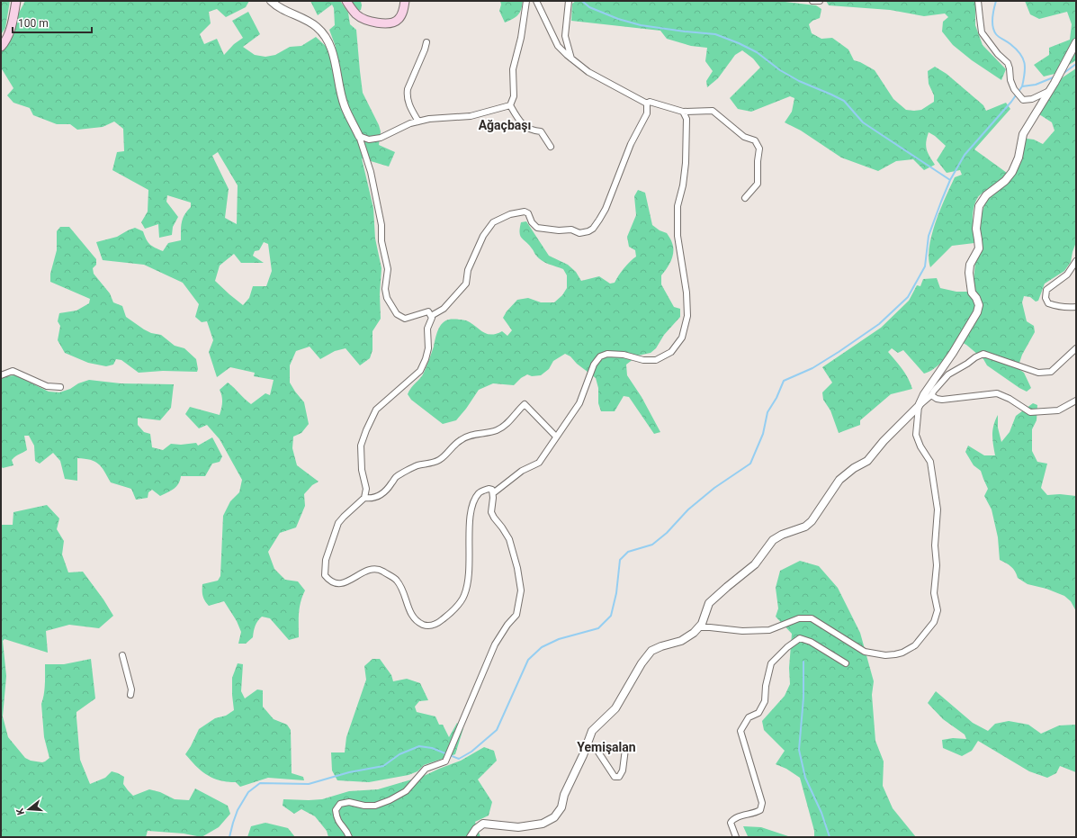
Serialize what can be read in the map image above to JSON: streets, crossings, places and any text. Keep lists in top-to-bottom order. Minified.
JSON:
{"districts":["Ağaçbaşı","Yemişalan"],"scale_bar":"100 m","north":"left"}
